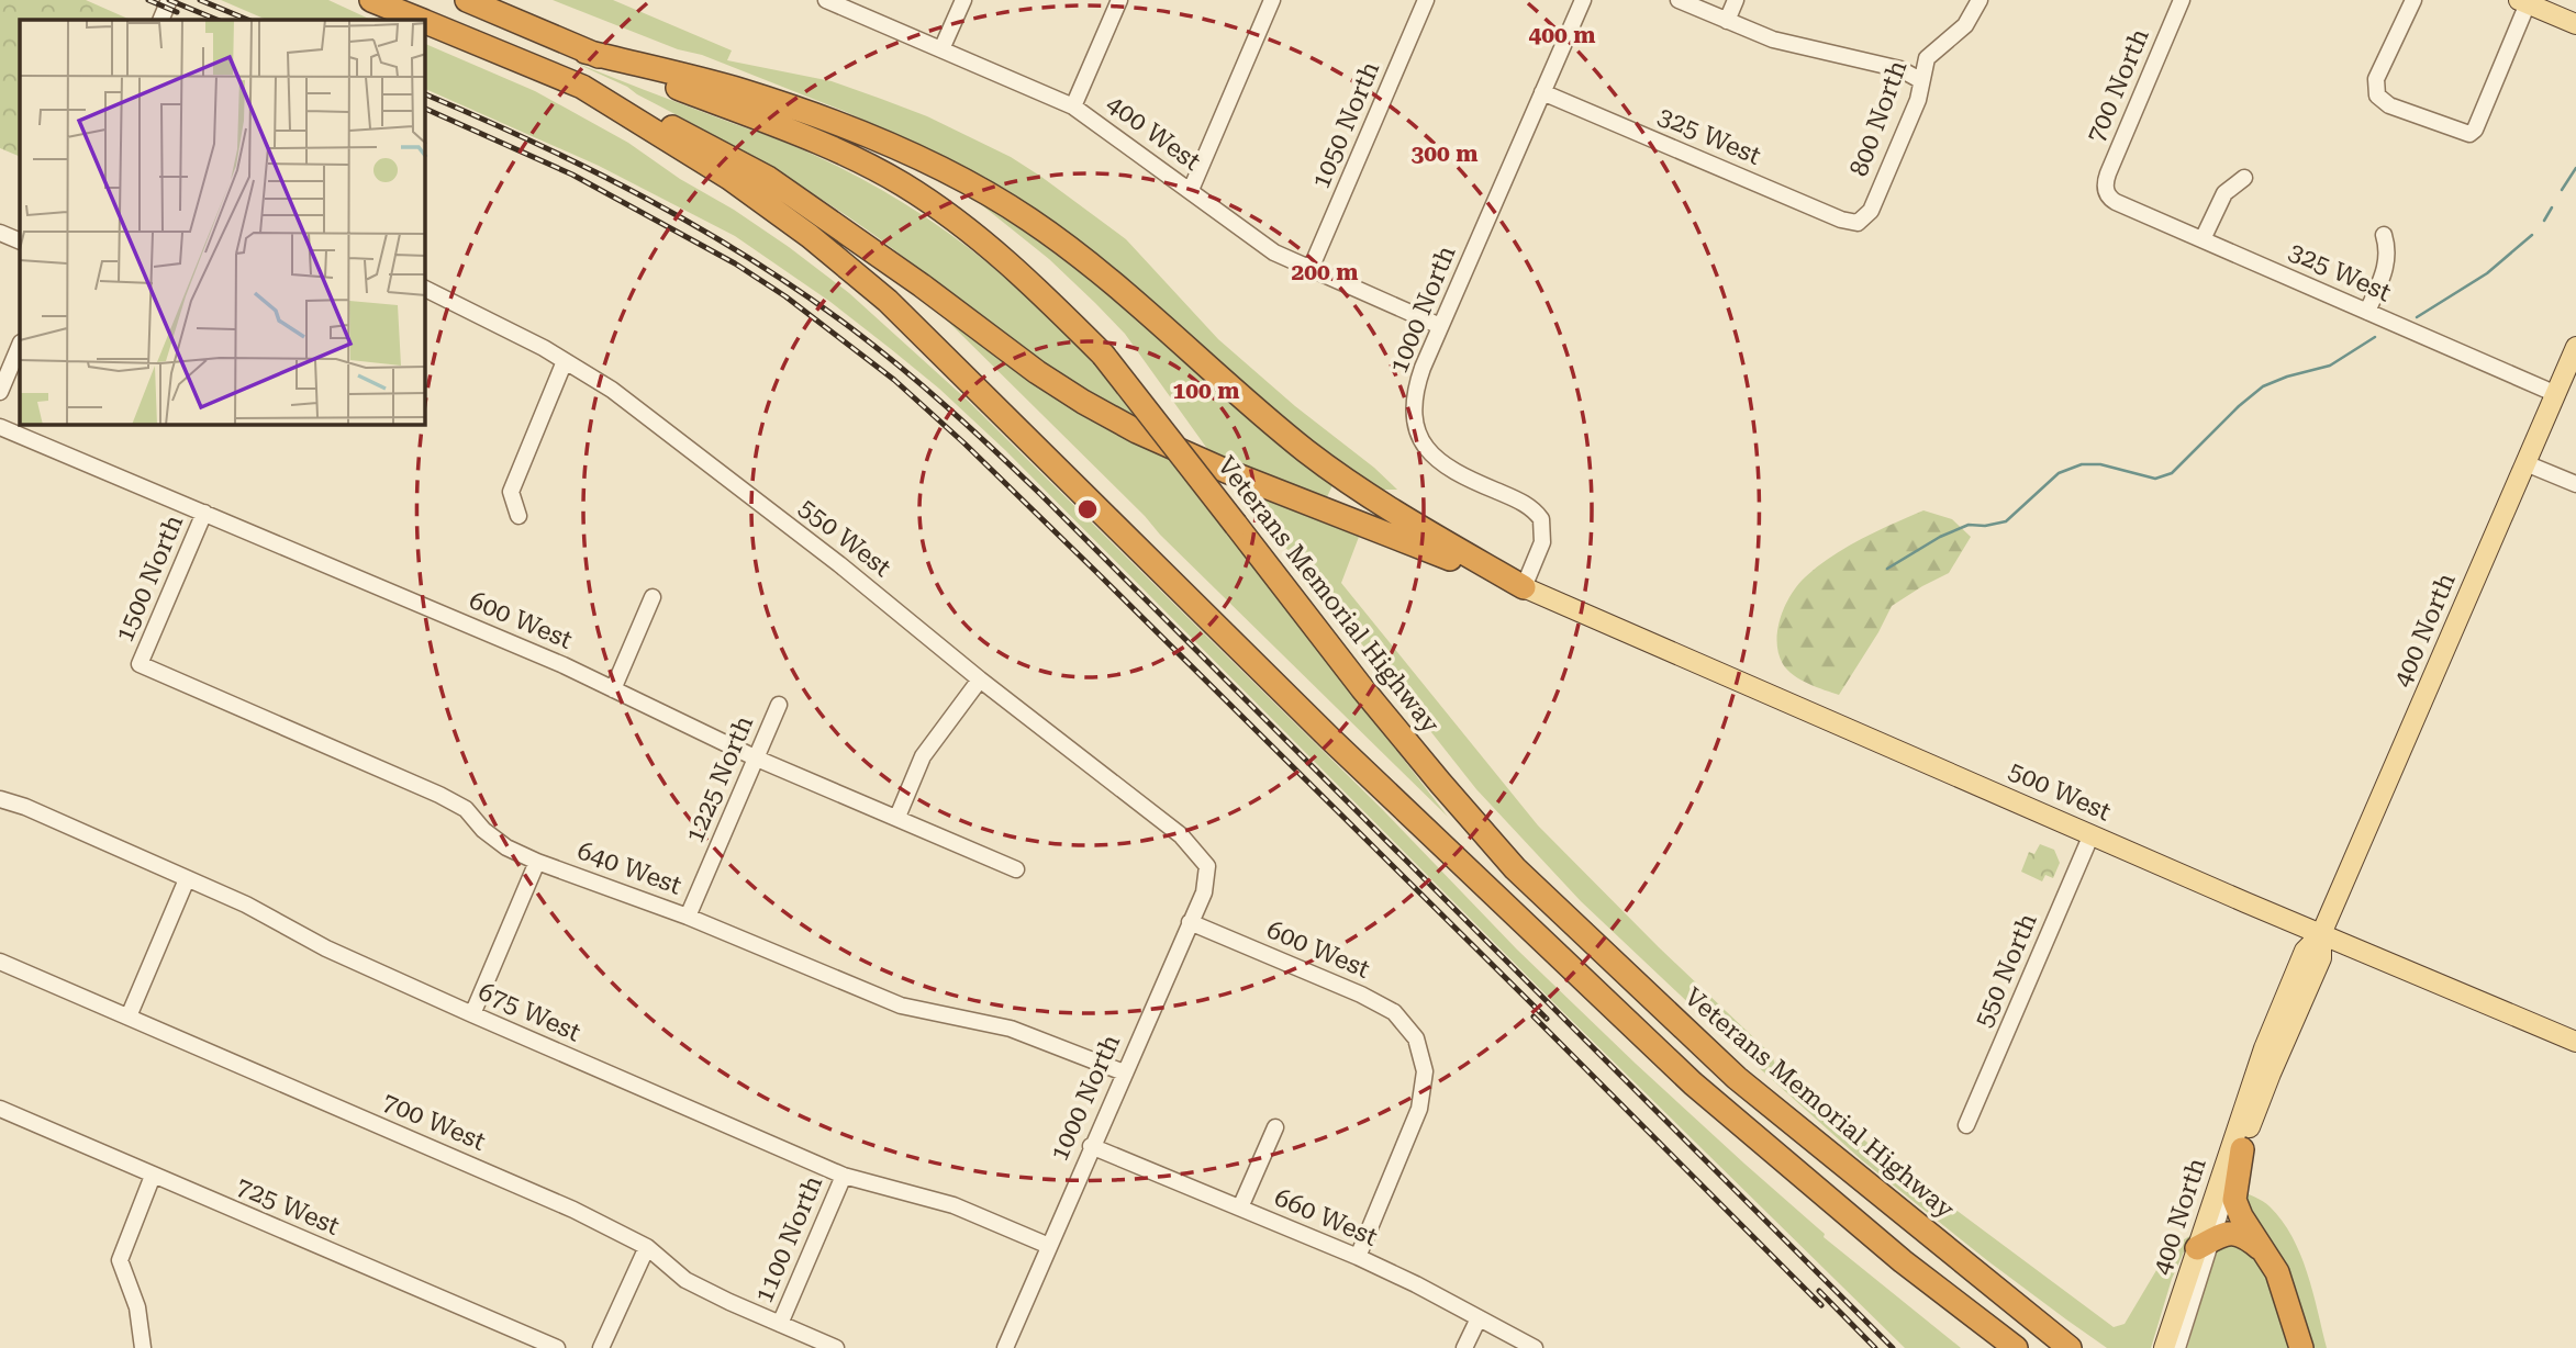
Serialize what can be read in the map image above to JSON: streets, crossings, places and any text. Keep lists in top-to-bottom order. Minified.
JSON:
{"streets":{"highway":["Veterans Memorial Highway"],"main road":["400 North","500 West"],"street":["700 North","800 North","1050 North","400 West","325 West","1000 North","550 West","1500 North","600 West","1225 North","640 West","550 North","675 West","700 West","725 West","660 West","1100 North"]},"crossings":[["700 North","325 West"],["800 North","325 West"],["1050 North","400 West"],["400 West","1000 North"],["325 West","1000 North"],["325 West","400 North"],["1000 North","550 West"],["1000 North","600 West"],["1000 North","500 West"],["1000 North","640 West"],["1000 North","675 West"],["1000 North","660 West"],["1500 North","600 West"],["1500 North","640 West"],["600 West","1225 North"],["600 West","660 West"],["400 North","500 West"],["1225 North","640 West"],["500 West","550 North"],["675 West","1100 North"],["700 West","1100 North"]],"rings":["400 m","300 m","200 m","100 m"]}
